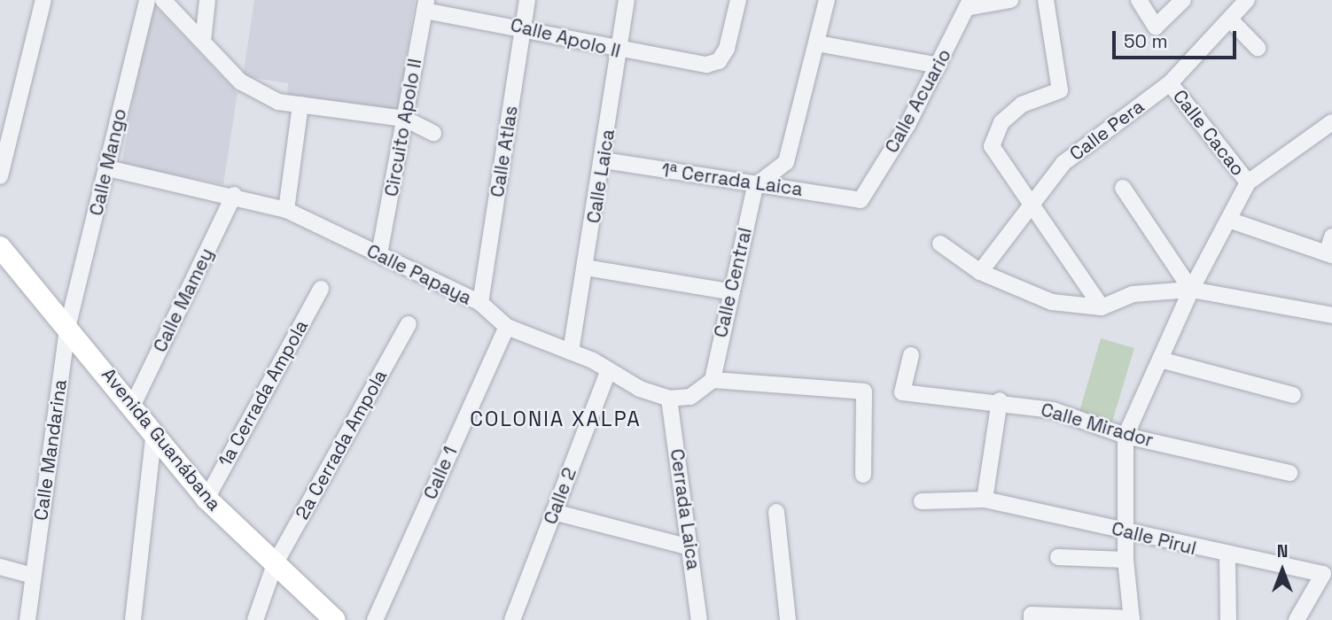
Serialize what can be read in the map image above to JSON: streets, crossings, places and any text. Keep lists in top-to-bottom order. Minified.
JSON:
{"streets":{"street":["Calle Apolo II","Calle Acuario","Circuito Apolo II","Calle Pera","Calle Cacao","Calle Atlas","Calle Mango","Calle Laica","1ª Cerrada Laica","Calle Papaya","Calle Central","Calle Mamey","1a Cerrada Ampola","Calle Mirador","Avenida Guanábana","2a Cerrada Ampola","Calle Mandarina","Calle 1","Calle 2","Cerrada Laica","Calle Pirul"]},"crossings":[["Calle Apolo II","Circuito Apolo II"],["Calle Apolo II","Calle Atlas"],["Calle Apolo II","Calle Laica"],["Calle Acuario","1ª Cerrada Laica"],["Circuito Apolo II","Calle Papaya"],["Calle Pera","Calle Cacao"],["Calle Atlas","Calle Papaya"],["Calle Mango","Calle Papaya"],["Calle Mango","Avenida Guanábana"],["Calle Mango","Calle Mandarina"],["Calle Laica","1ª Cerrada Laica"],["Calle Laica","Calle Papaya"],["1ª Cerrada Laica","Calle Central"],["Calle Papaya","Calle Mamey"],["Calle Papaya","Calle 1"],["Calle Papaya","Calle 2"],["Calle Papaya","Cerrada Laica"],["Calle Mamey","Avenida Guanábana"],["1a Cerrada Ampola","Avenida Guanábana"],["Avenida Guanábana","2a Cerrada Ampola"],["Avenida Guanábana","Calle Mandarina"]],"districts":["COLONIA XALPA"],"scale_bar":"50 m","north":"top"}
